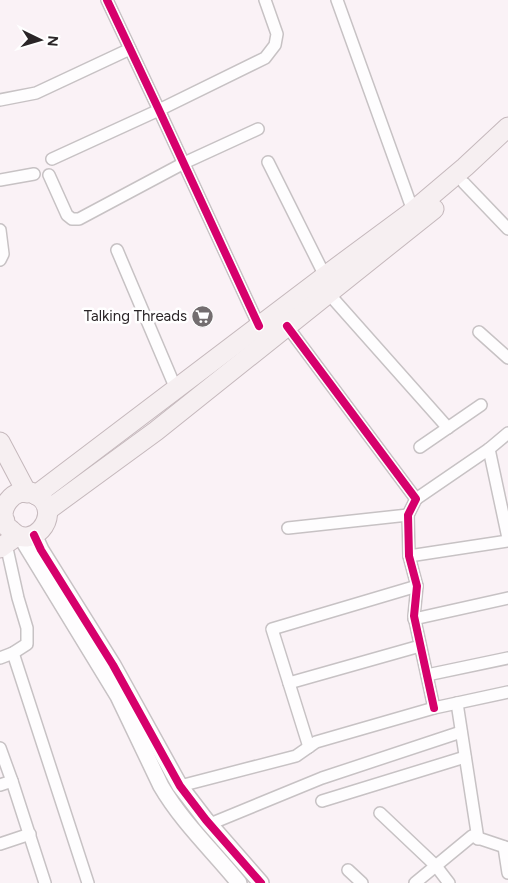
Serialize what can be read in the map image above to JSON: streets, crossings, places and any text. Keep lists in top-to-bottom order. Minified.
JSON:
{"places":{"supermarket":["Talking Threads"]},"north":"right"}
